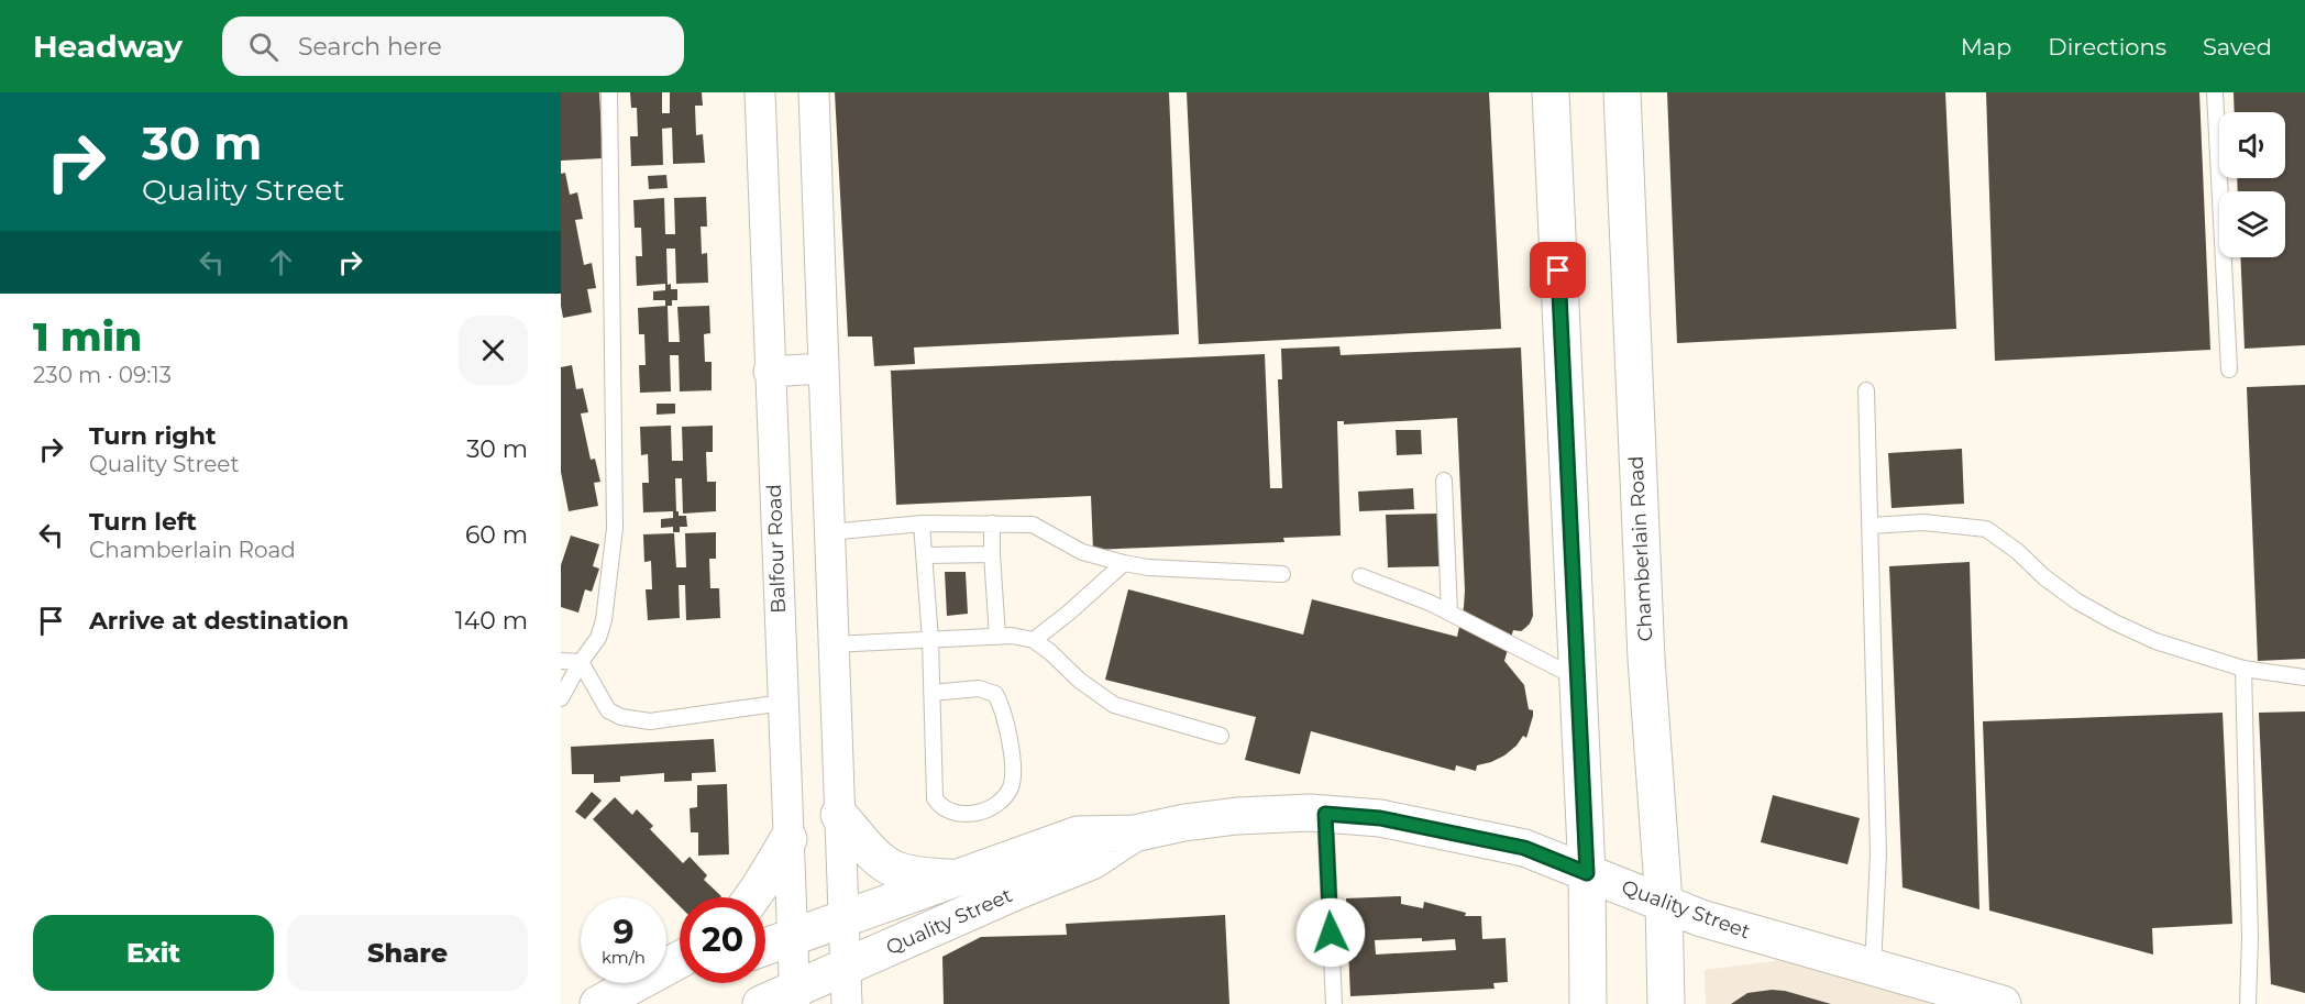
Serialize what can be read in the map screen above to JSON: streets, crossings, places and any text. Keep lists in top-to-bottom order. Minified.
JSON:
{"streets":{"street":["Balfour Road","Chamberlain Road","Quality Street"]},"crossings":[["Balfour Road","Quality Street"],["Chamberlain Road","Quality Street"]],"page":{"header":"Headway","search":"Search here","nav":["Map","Directions","Saved"],"turn":["30 m","Quality Street"],"heading":["1 min","230 m · 09:13"],"list":[{"name":"Turn right","note":"Quality Street","value":"30 m"},{"name":"Turn left","note":"Chamberlain Road","value":"60 m"},{"name":"Arrive at destination","value":"140 m"}],"speed":"9 km/h","limit":"20","buttons":["Exit","Share"]}}
